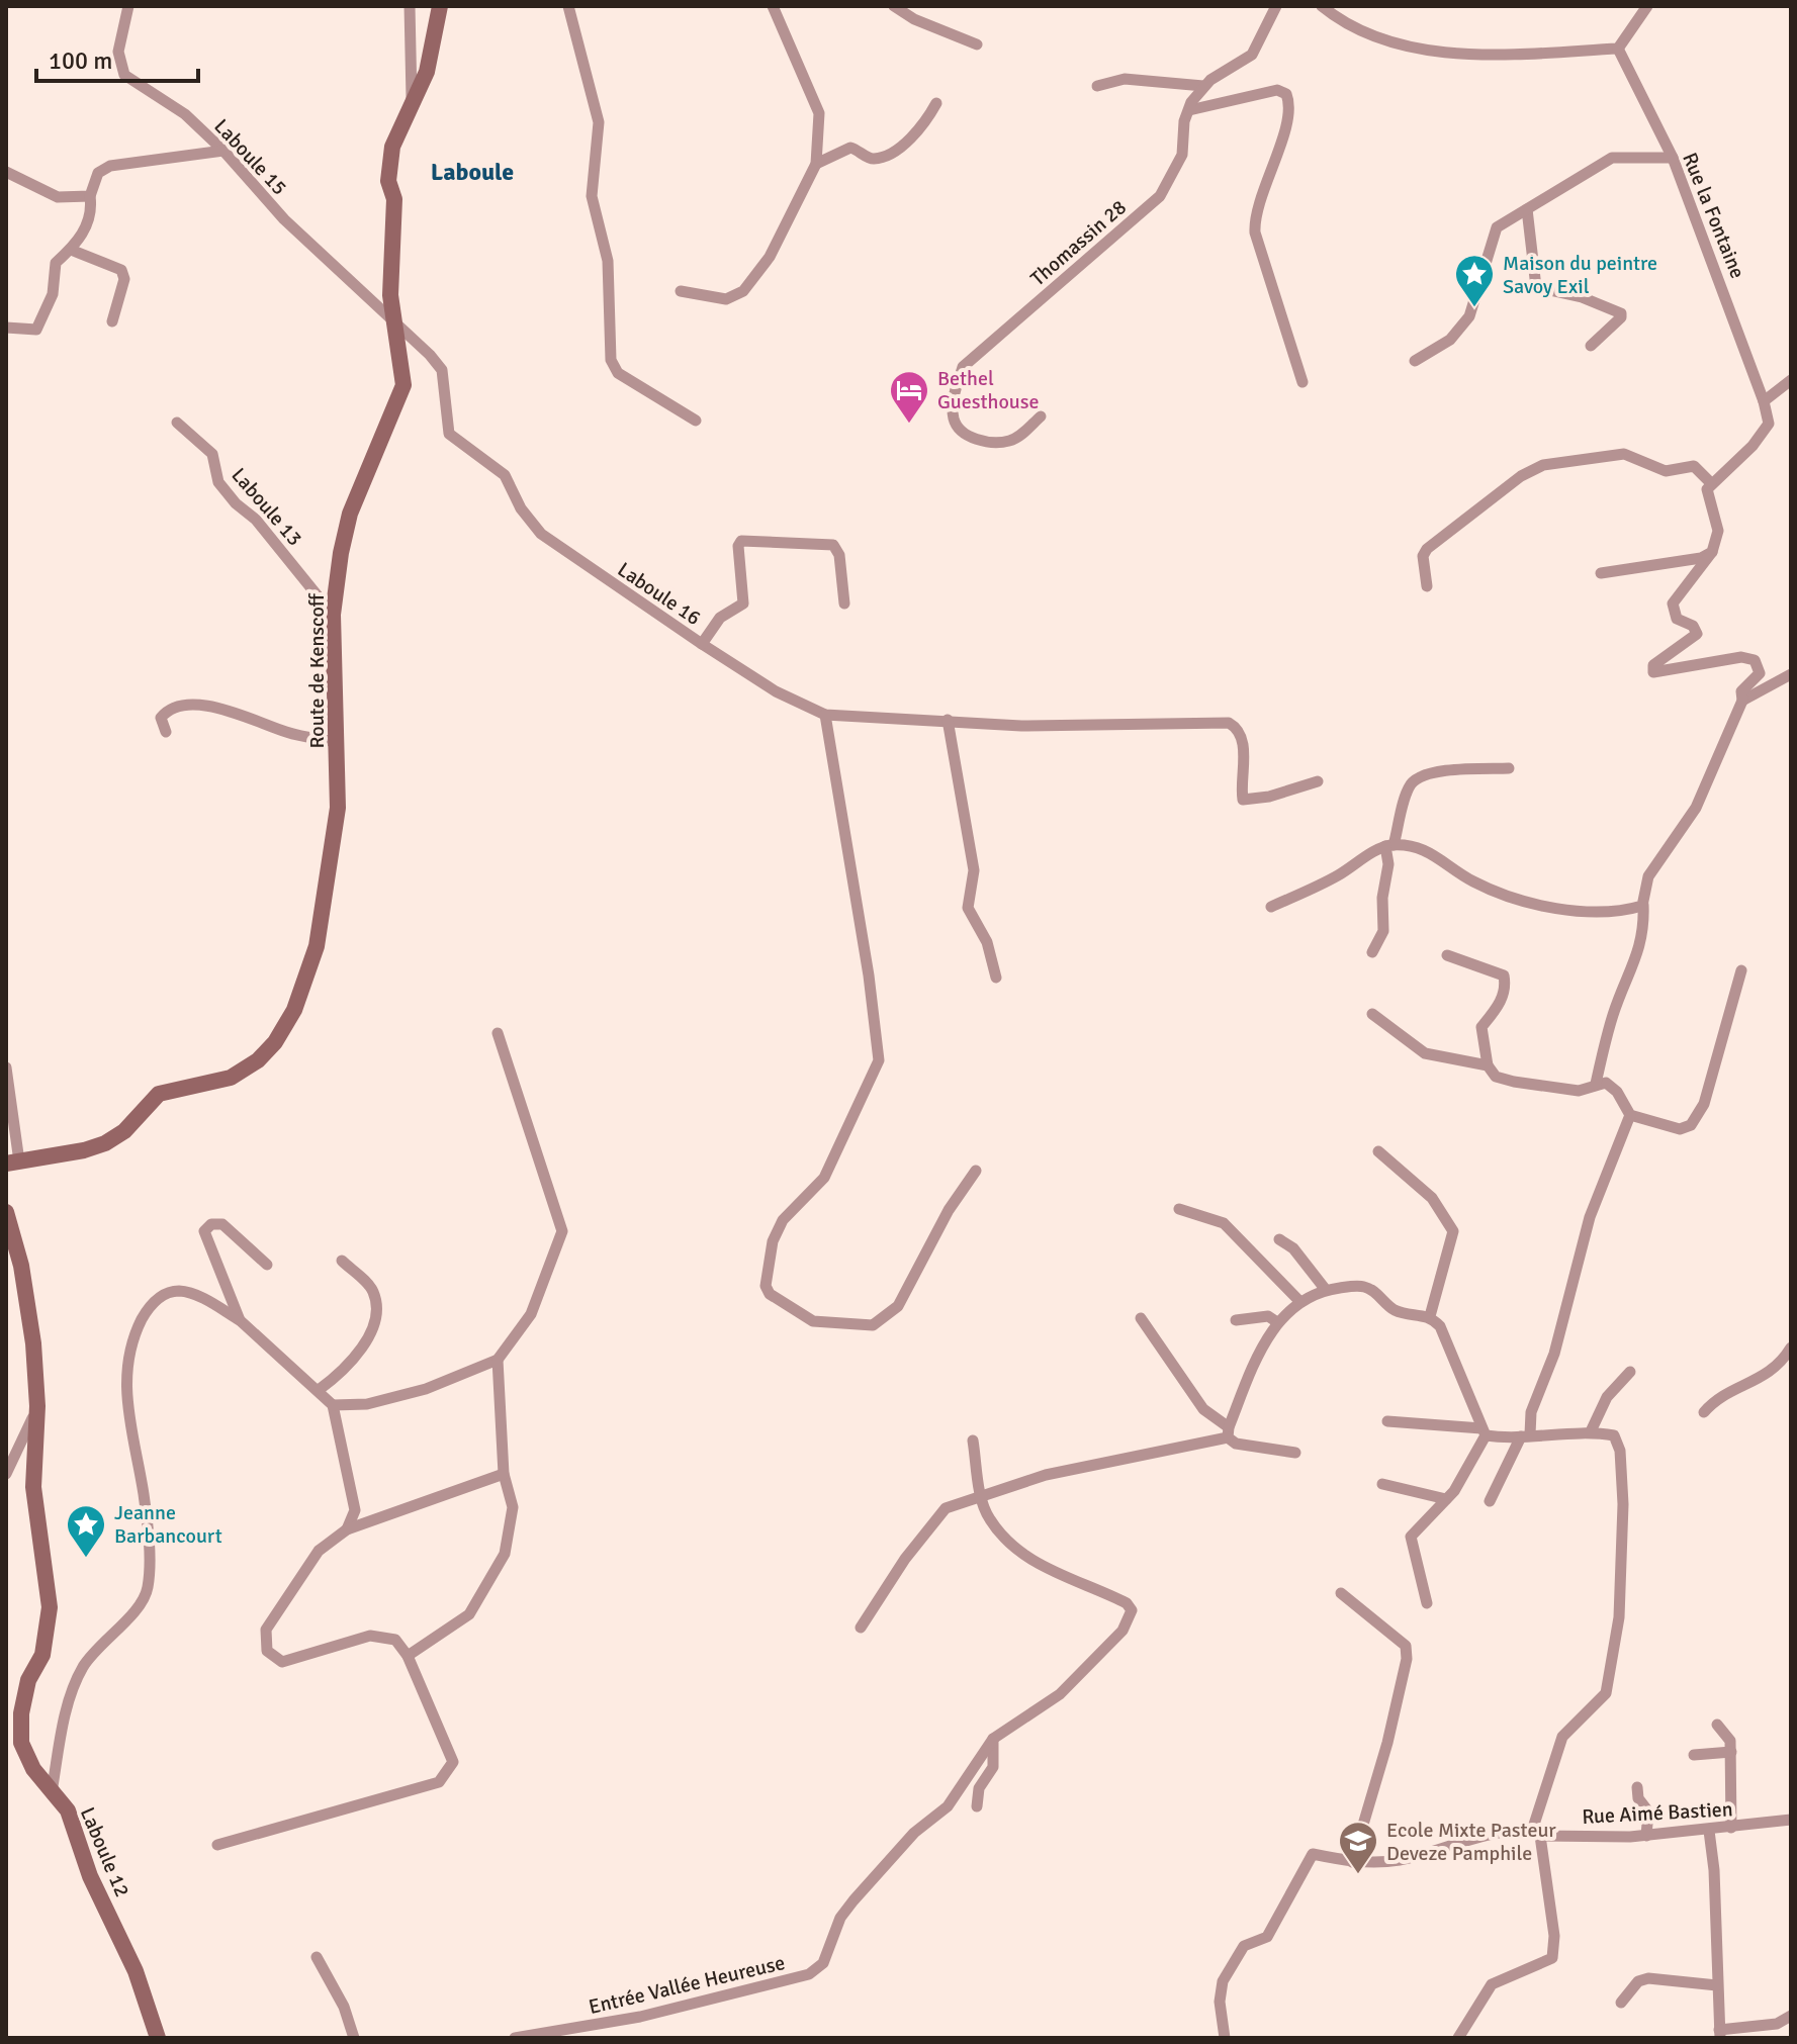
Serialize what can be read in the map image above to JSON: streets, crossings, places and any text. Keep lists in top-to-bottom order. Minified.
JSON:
{"streets":{"main road":["Route de Kenscoff","Laboule 12"],"street":["Laboule 15","Rue la Fontaine","Thomassin 28","Laboule 13","Laboule 16","Rue Aimé Bastien","Entrée Vallée Heureuse"]},"crossings":[["Laboule 15","Laboule 16"],["Laboule 15","Route de Kenscoff"],["Laboule 13","Route de Kenscoff"],["Laboule 16","Route de Kenscoff"]],"districts":["Laboule"],"places":{"place":["Maison du peintre Savoy Exil","Jeanne Barbancourt"],"hotel":["Bethel Guesthouse"],"school or university":["Ecole Mixte Pasteur Deveze Pamphile"]},"scale_bar":"100 m"}
